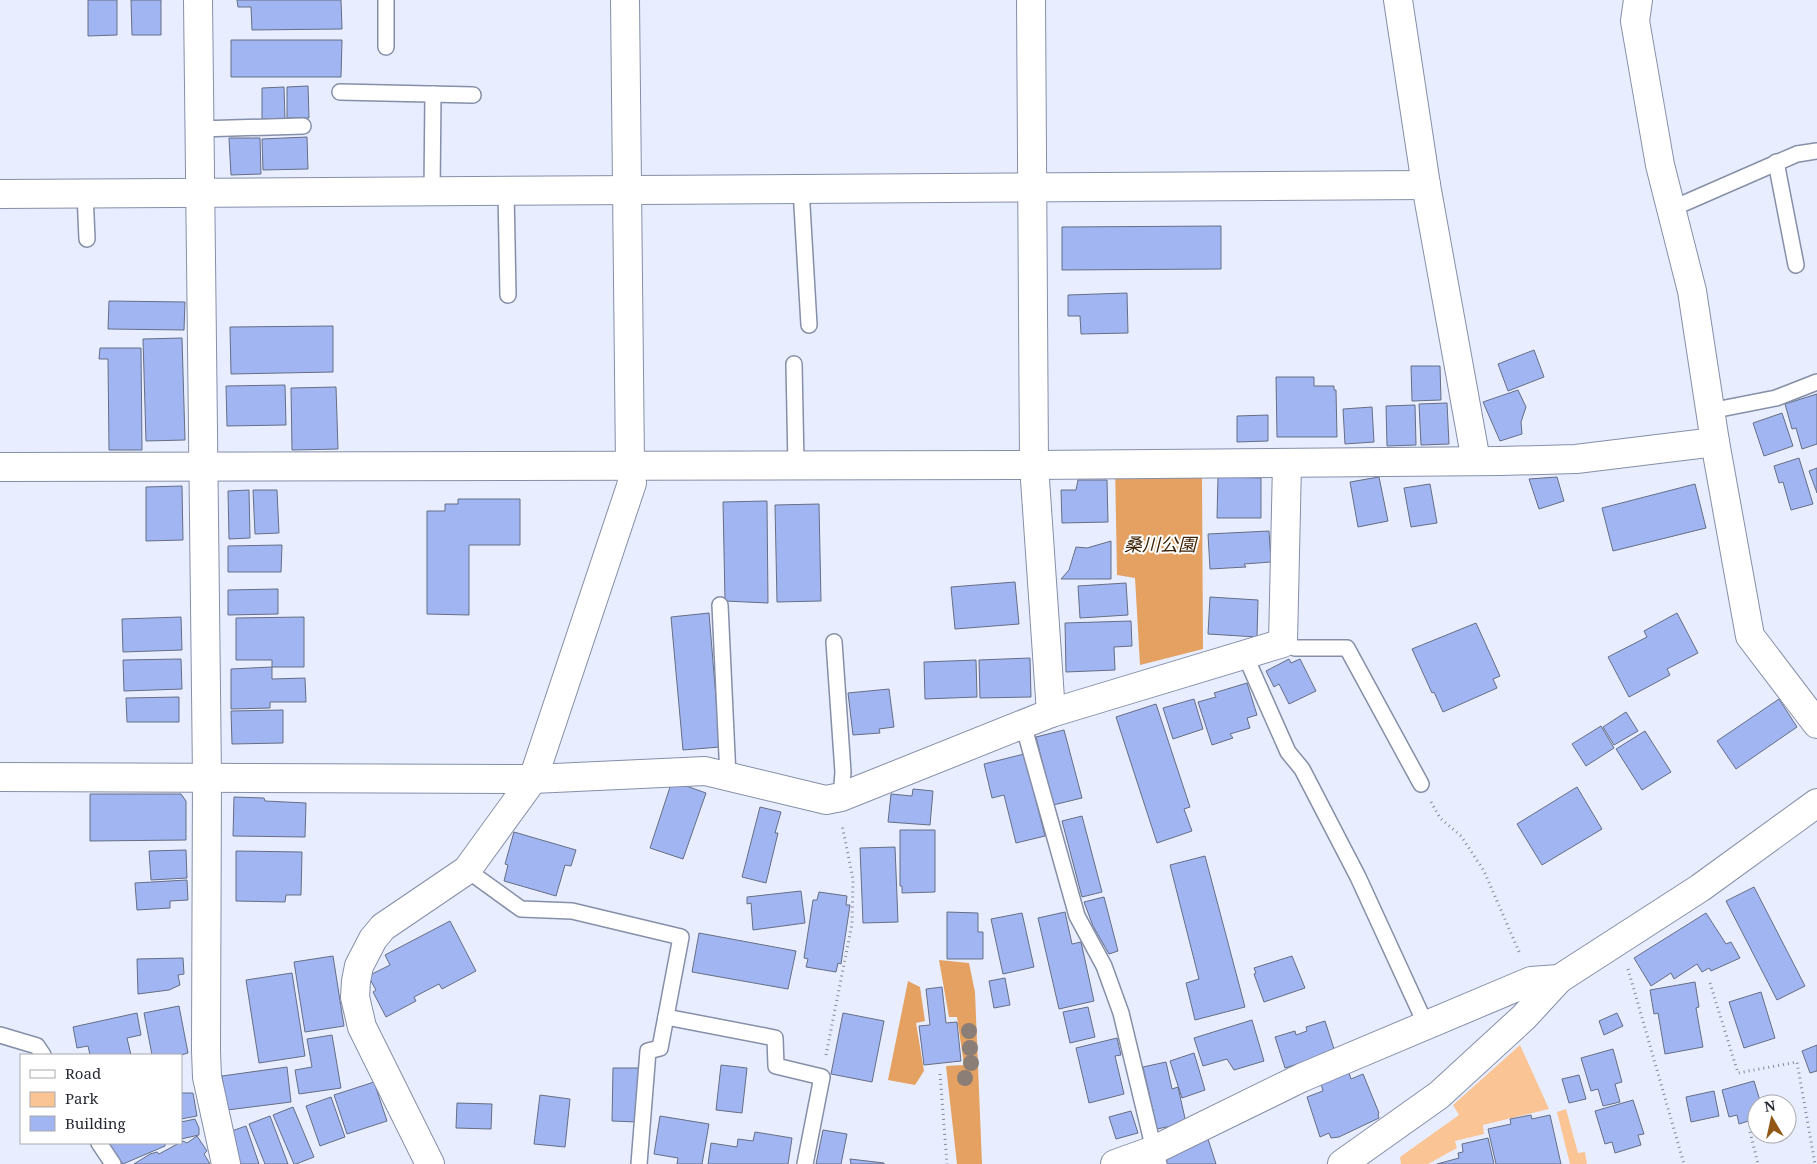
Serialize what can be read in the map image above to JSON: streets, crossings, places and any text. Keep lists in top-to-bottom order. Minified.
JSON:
{"parks":["桑川公園"],"legend":["Road","Park","Building"],"north":"top"}
